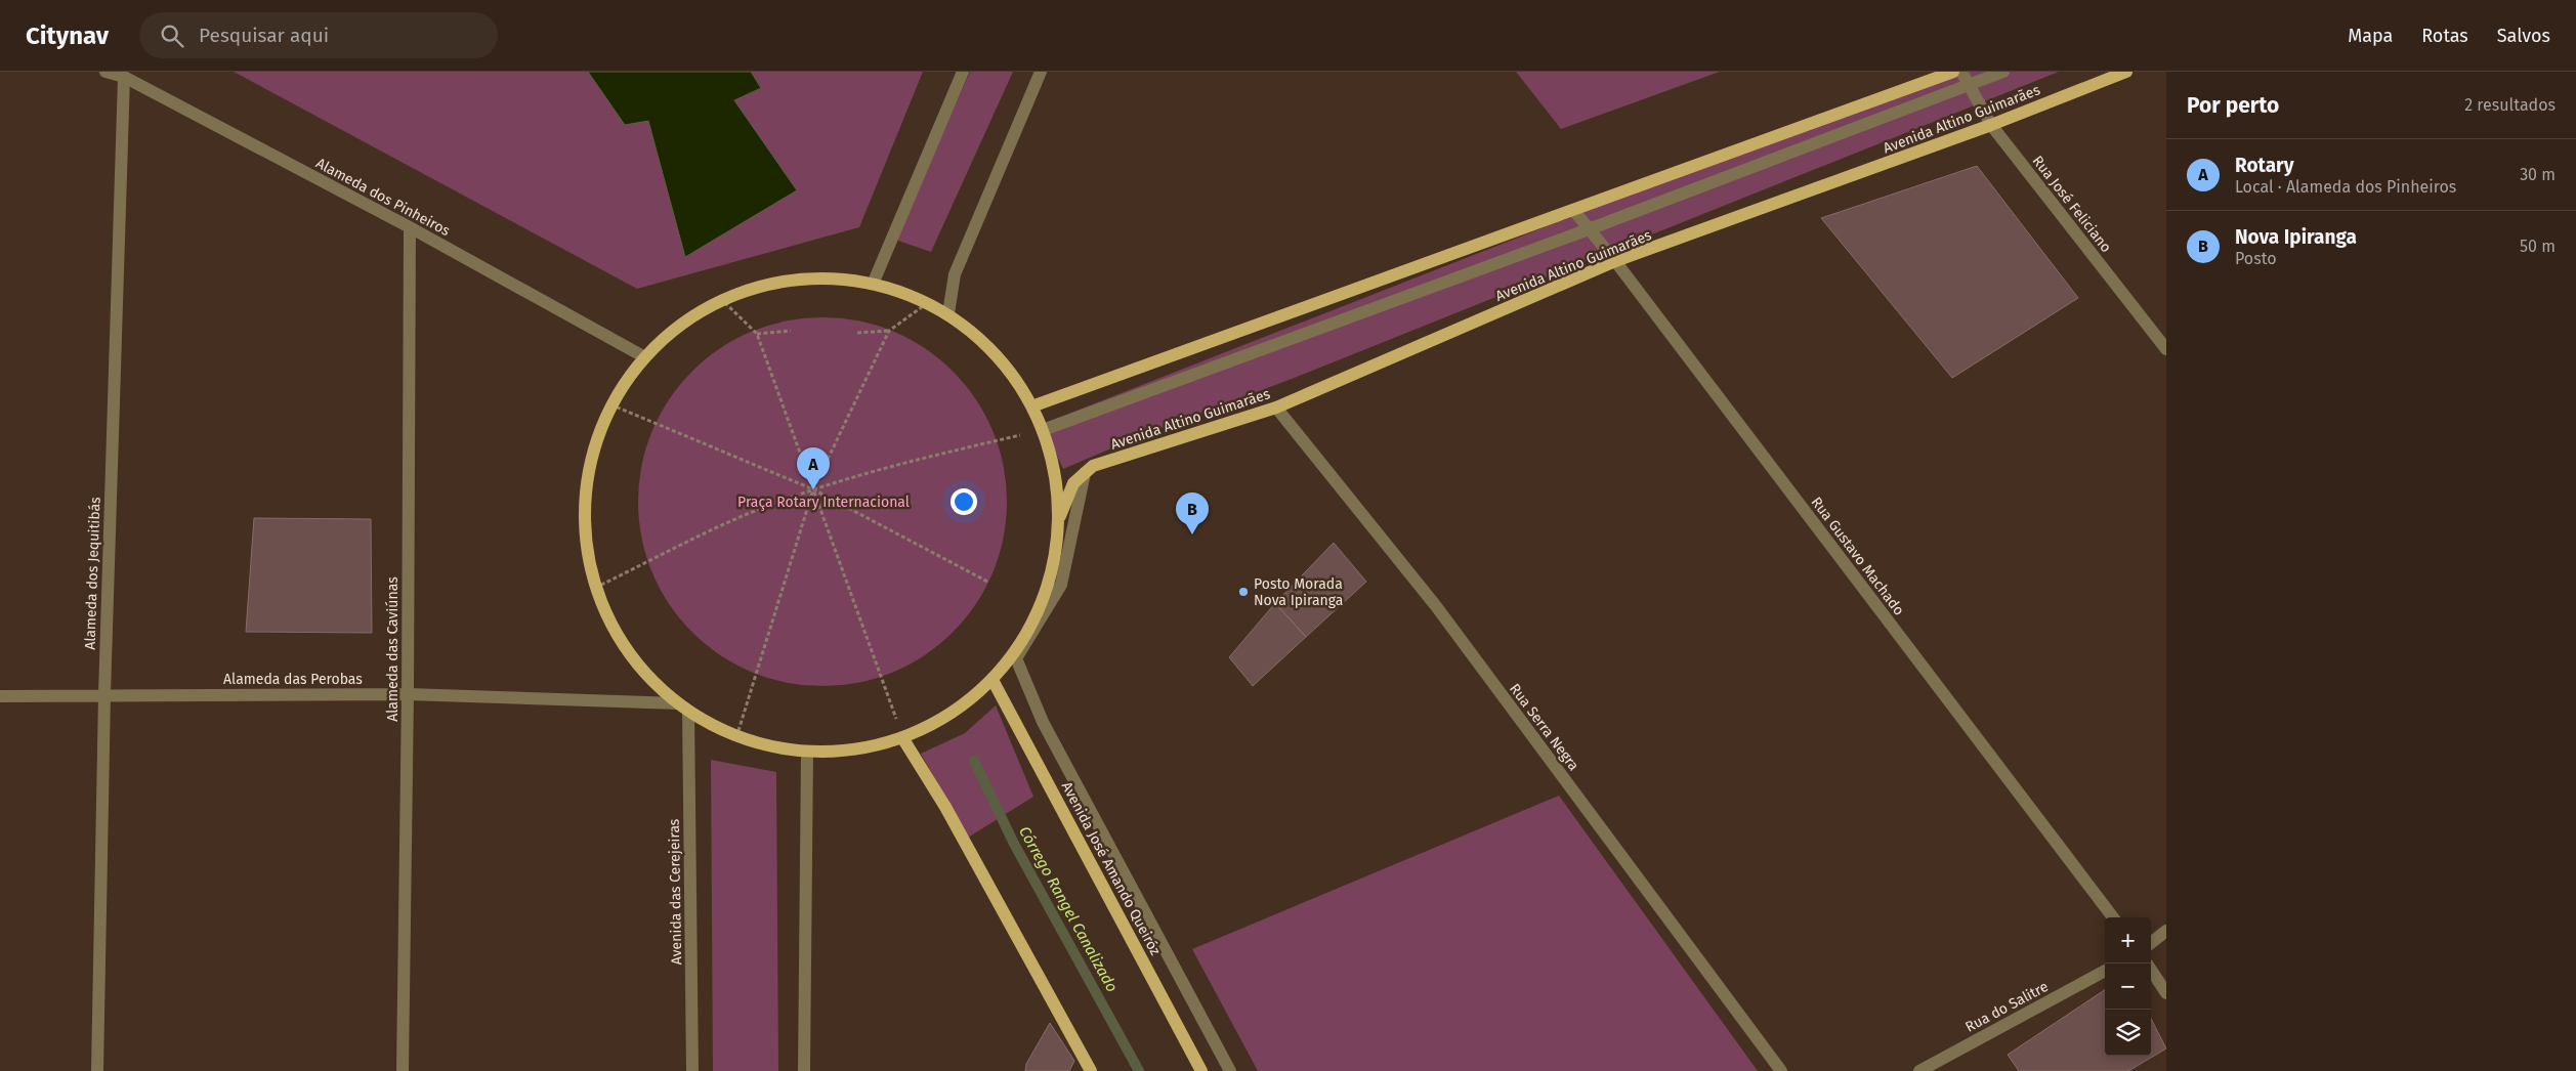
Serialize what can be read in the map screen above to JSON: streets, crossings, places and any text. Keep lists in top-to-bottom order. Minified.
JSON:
{"streets":{"main road":["Avenida Altino Guimarães","Avenida José Amando Queiróz"],"street":["Alameda dos Pinheiros","Rua José Feliciano","Rua Gustavo Machado","Alameda dos Jequitibás","Alameda das Caviúnas","Alameda das Perobas","Rua Serra Negra","Avenida das Cerejeiras","Rua do Salitre"]},"crossings":[["Avenida Altino Guimarães","Rua José Feliciano"],["Avenida Altino Guimarães","Rua Gustavo Machado"],["Avenida Altino Guimarães","Rua Serra Negra"],["Alameda dos Pinheiros","Alameda dos Jequitibás"],["Alameda dos Pinheiros","Alameda das Caviúnas"],["Alameda dos Jequitibás","Alameda das Perobas"],["Alameda das Caviúnas","Alameda das Perobas"],["Alameda das Perobas","Avenida das Cerejeiras"]],"water":["Córrego Rangel Canalizado"],"parks":["Praça Rotary Internacional"],"places":["Posto Morada Nova Ipiranga"],"page":{"header":"Citynav","search":"Pesquisar aqui","nav":["Mapa","Rotas","Salvos"],"heading":["Por perto","2 resultados"],"list":[{"mark":"A","name":"Rotary","note":"Local · Alameda dos Pinheiros","value":"30 m"},{"mark":"B","name":"Nova Ipiranga","note":"Posto","value":"50 m"}],"pins":["A","B"],"map_buttons":["+","−"]}}
